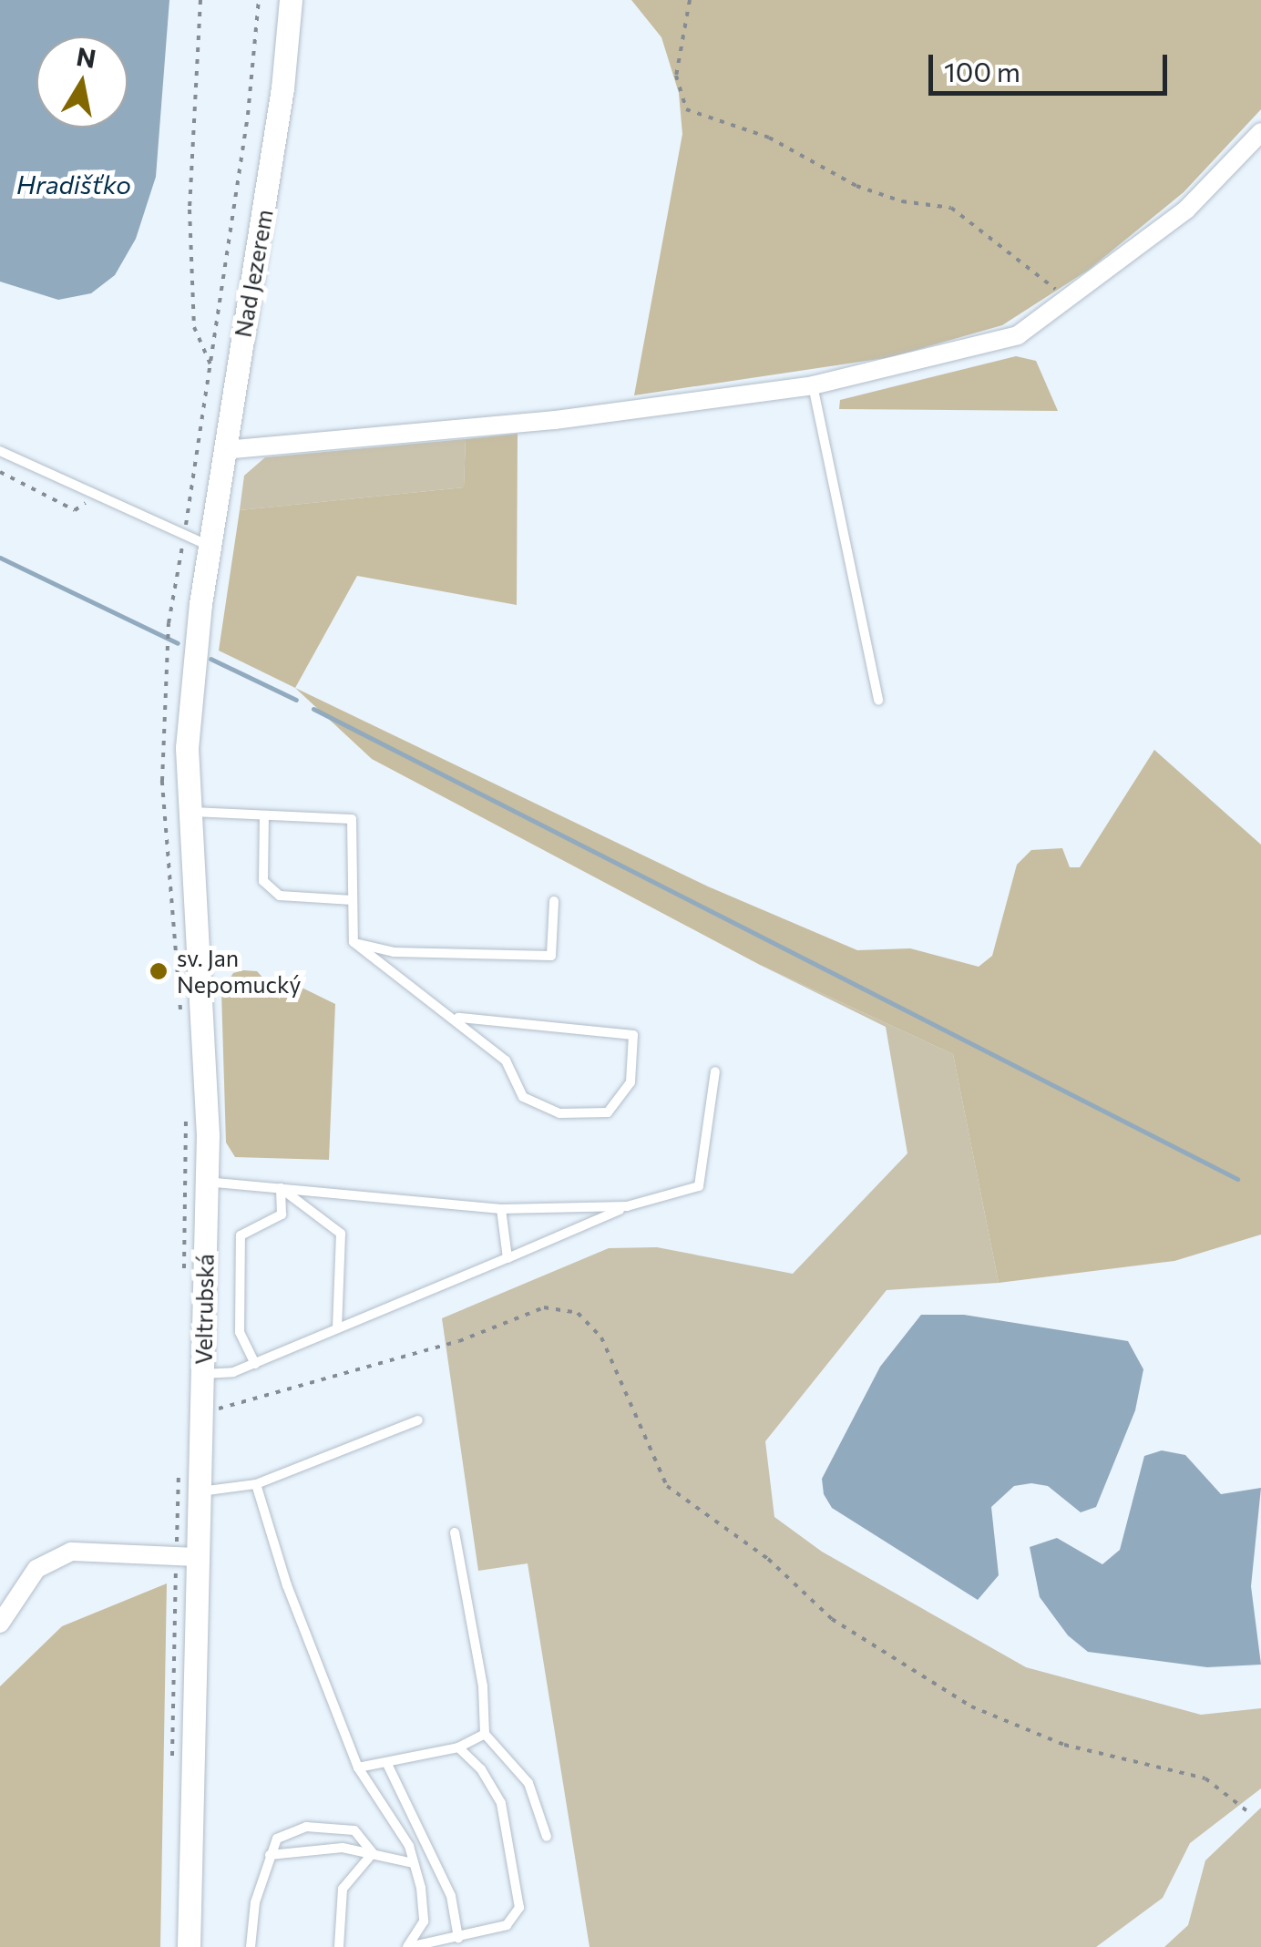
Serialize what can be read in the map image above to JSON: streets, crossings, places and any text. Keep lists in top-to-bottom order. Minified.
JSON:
{"streets":{"street":["Nad Jezerem","Veltrubská"]},"crossings":[["Nad Jezerem","Veltrubská"]],"water":["Hradišťko"],"places":["sv. Jan Nepomucký"],"scale_bar":"100 m","north":"top"}
